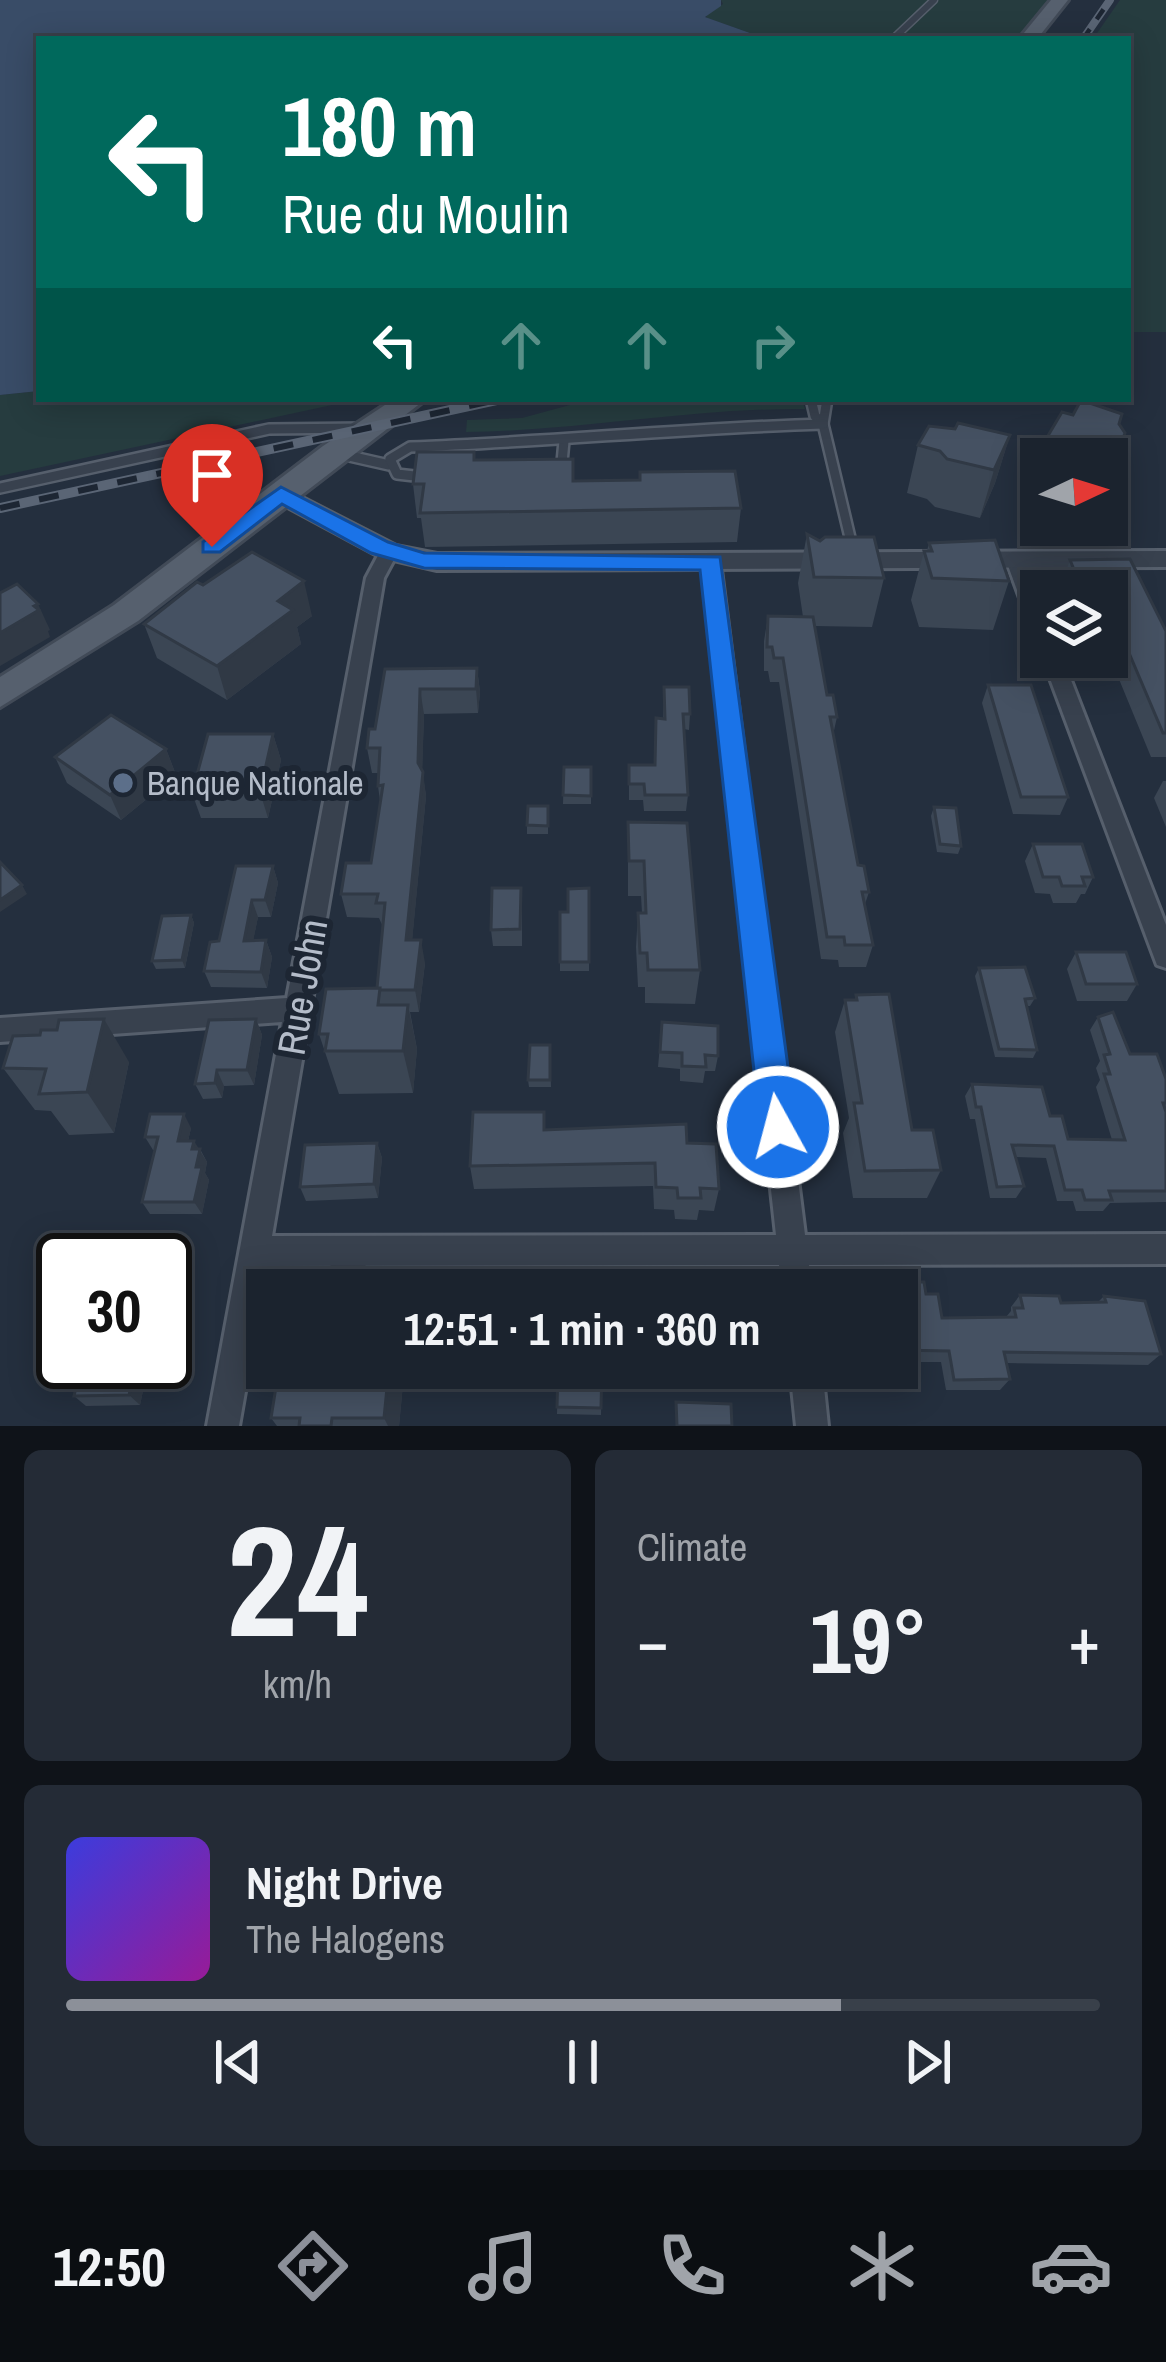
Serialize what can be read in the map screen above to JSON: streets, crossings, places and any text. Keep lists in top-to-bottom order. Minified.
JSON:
{"streets":{"street":["Rue John"]},"places":["Banque Nationale"],"north":"right","page":{"turn":["180 m","Rue du Moulin"],"limit":"30","trip":"12:51 · 1 min · 360 m","tile":[["24","km/h"],"Climate"],"heat":["−","19°","+"],"song":["Night Drive","The Halogens"],"tabs":"12:50"}}
